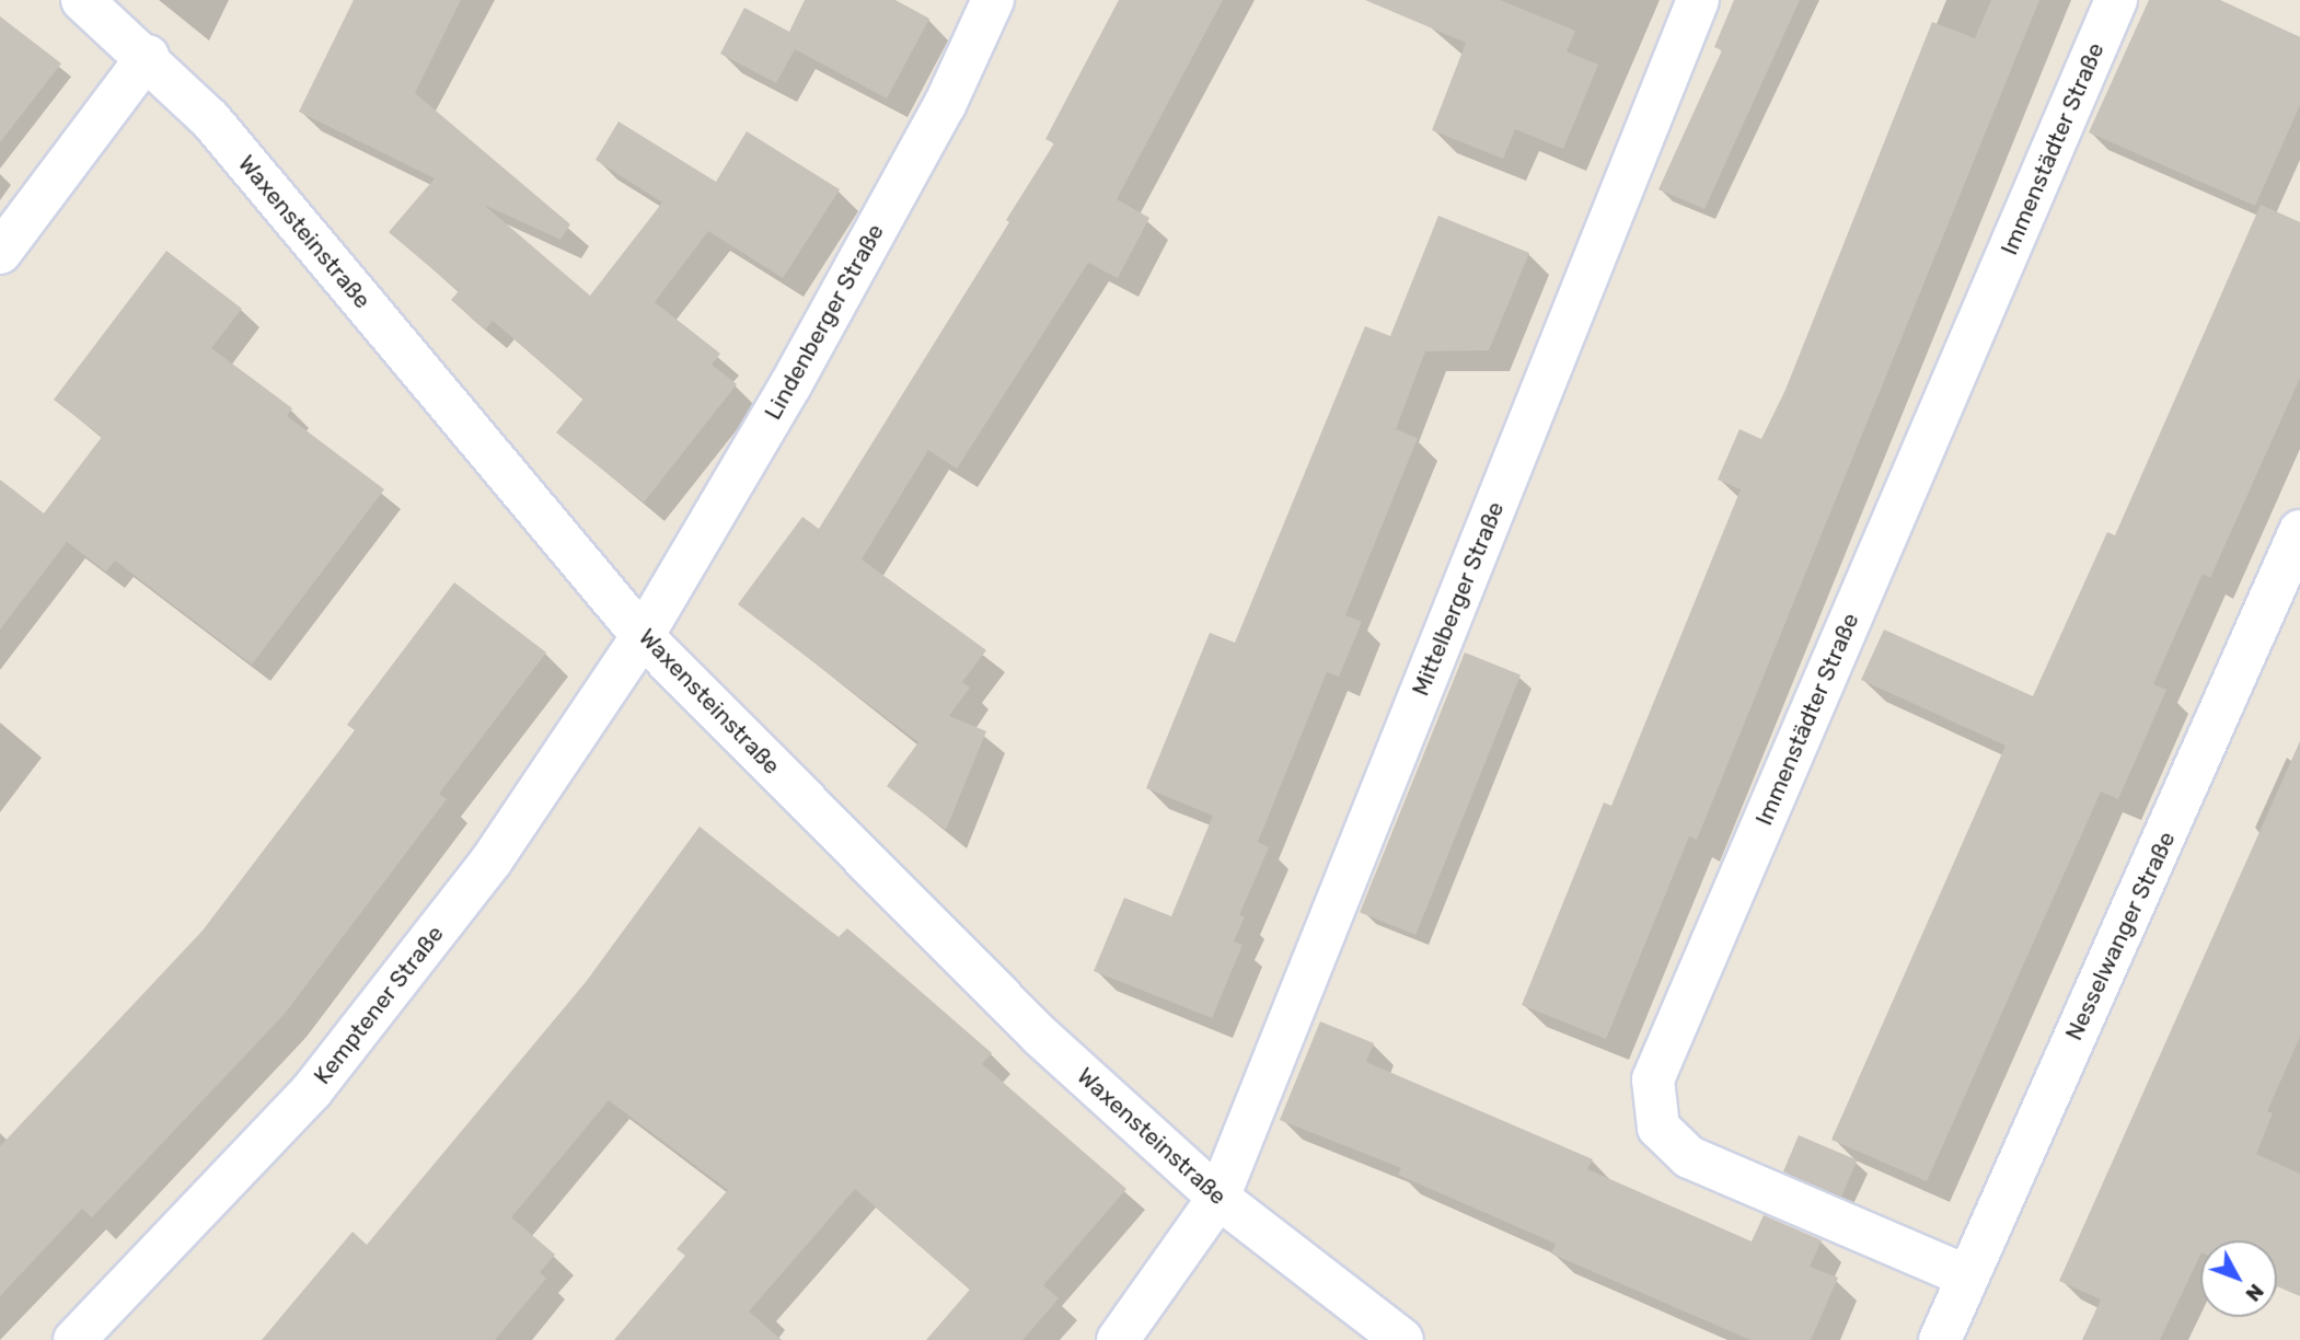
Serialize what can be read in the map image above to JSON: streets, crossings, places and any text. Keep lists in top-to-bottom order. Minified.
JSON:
{"streets":{"street":["Immenstädter Straße","Waxensteinstraße","Lindenberger Straße","Mittelberger Straße","Nesselwanger Straße","Kemptener Straße"]},"crossings":[["Immenstädter Straße","Nesselwanger Straße"],["Waxensteinstraße","Lindenberger Straße"],["Waxensteinstraße","Mittelberger Straße"],["Waxensteinstraße","Kemptener Straße"],["Lindenberger Straße","Kemptener Straße"]],"north":"bottom right"}
